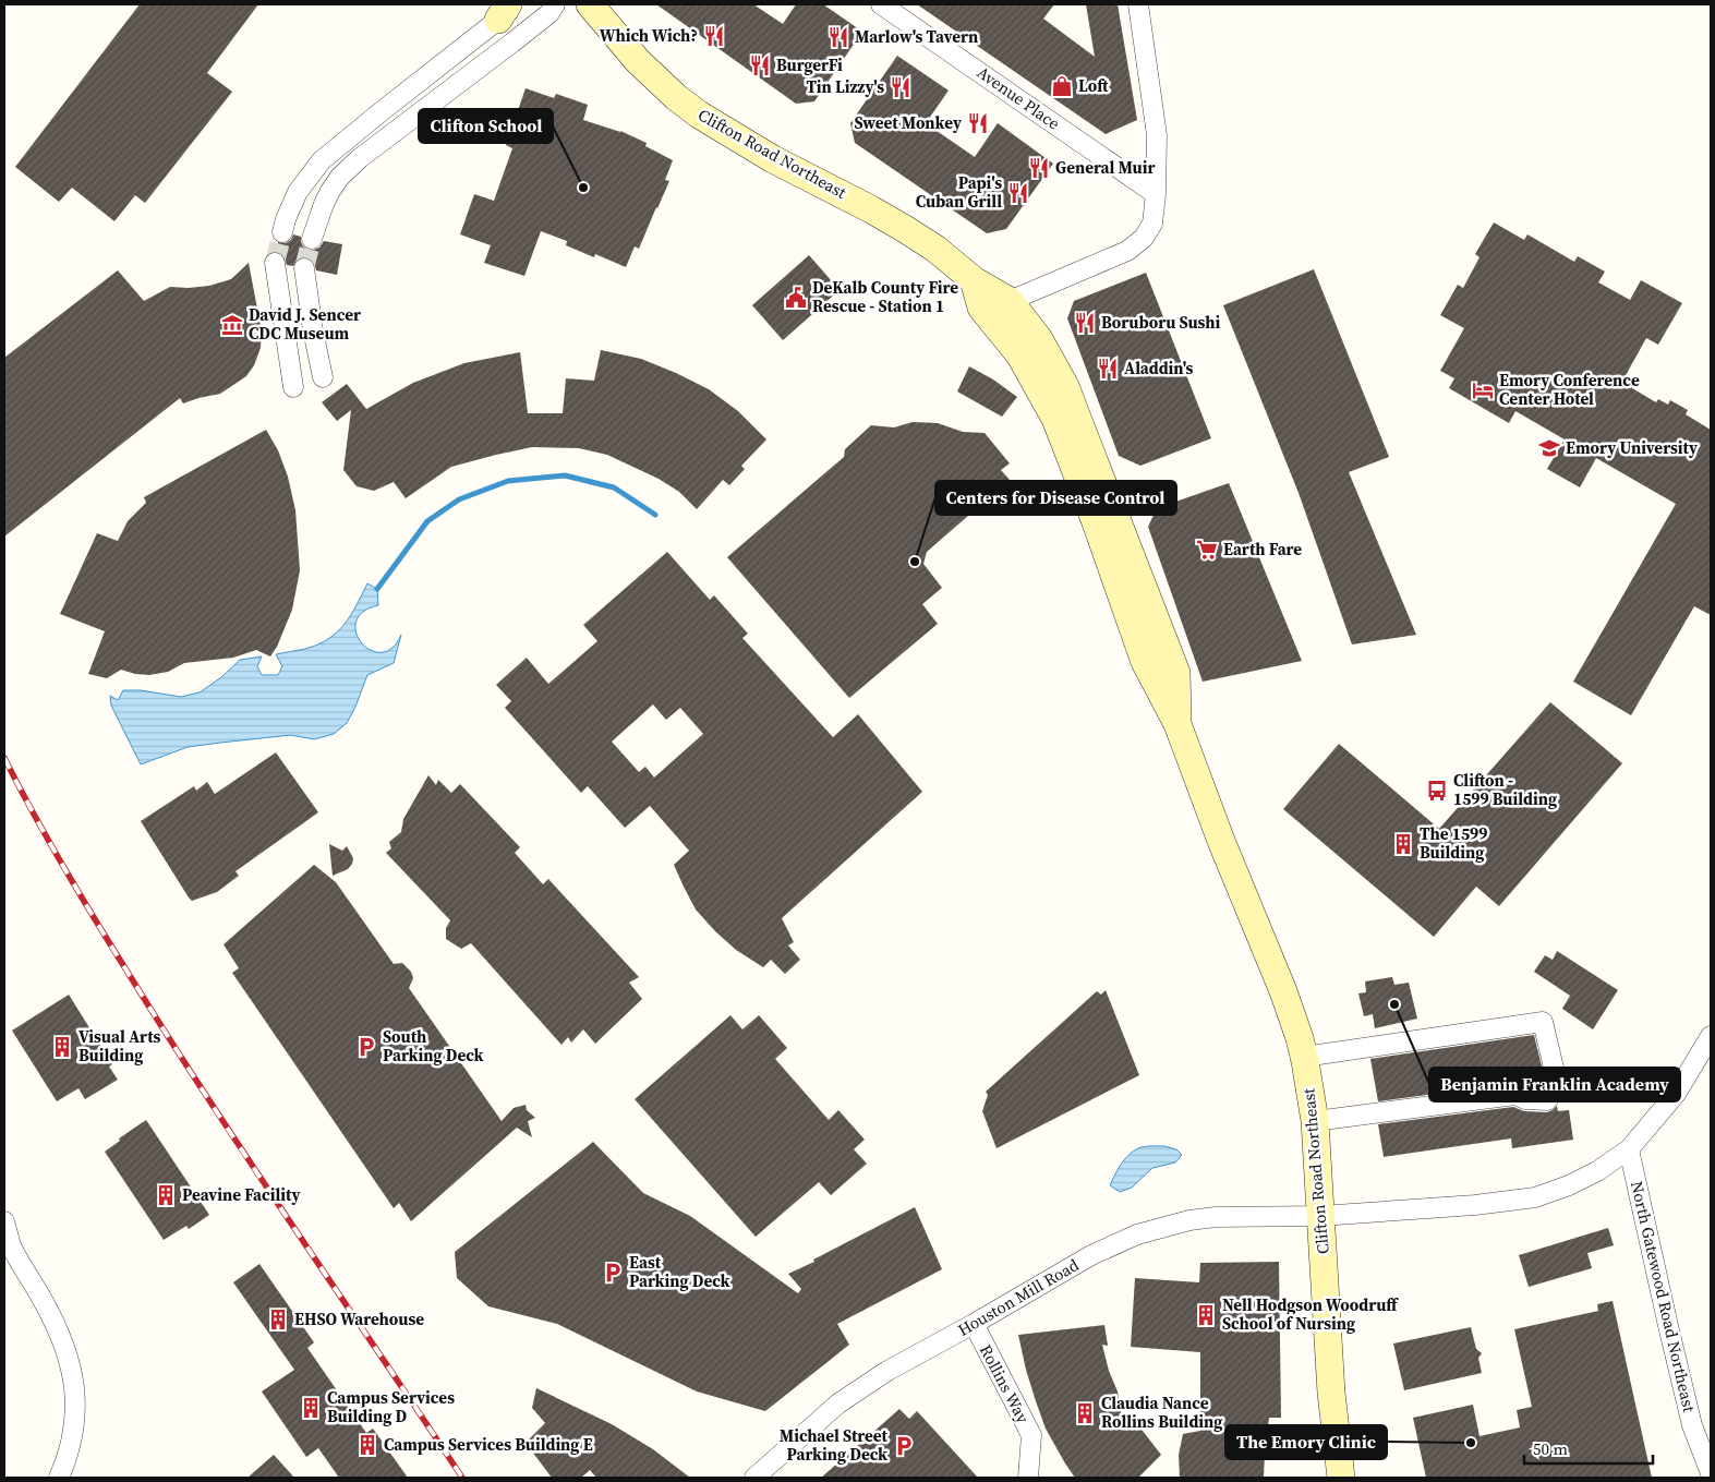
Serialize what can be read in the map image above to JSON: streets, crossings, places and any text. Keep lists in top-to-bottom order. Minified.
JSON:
{"streets":{"main road":["Clifton Road Northeast"],"street":["Avenue Place","North Gatewood Road Northeast","Houston Mill Road","Rollins Way"]},"crossings":[["Clifton Road Northeast","Houston Mill Road"],["North Gatewood Road Northeast","Houston Mill Road"],["Houston Mill Road","Rollins Way"]],"places":{"restaurant":["Which Wich?","Marlow's Tavern","BurgerFi","Tin Lizzy's","Sweet Monkey","General Muir","Papi's Cuban Grill","Boruboru Sushi","Aladdin's"],"shop":["Loft"],"other":["Clifton School","Centers for Disease Control","Benjamin Franklin Academy","The Emory Clinic"],"public building":["DeKalb County Fire Rescue - Station 1"],"museum":["David J. Sencer CDC Museum"],"hotel":["Emory Conference Center Hotel"],"school or university":["Emory University"],"supermarket":["Earth Fare"],"bus stop":["Clifton - 1599 Building"],"building":["The 1599 Building","Visual Arts Building","Peavine Facility","Nell Hodgson Woodruff School of Nursing","EHSO Warehouse","Campus Services Building D","Claudia Nance Rollins Building","Campus Services Building E"],"parking":["South Parking Deck","East Parking Deck","Michael Street Parking Deck"]},"scale_bar":"50 m"}
